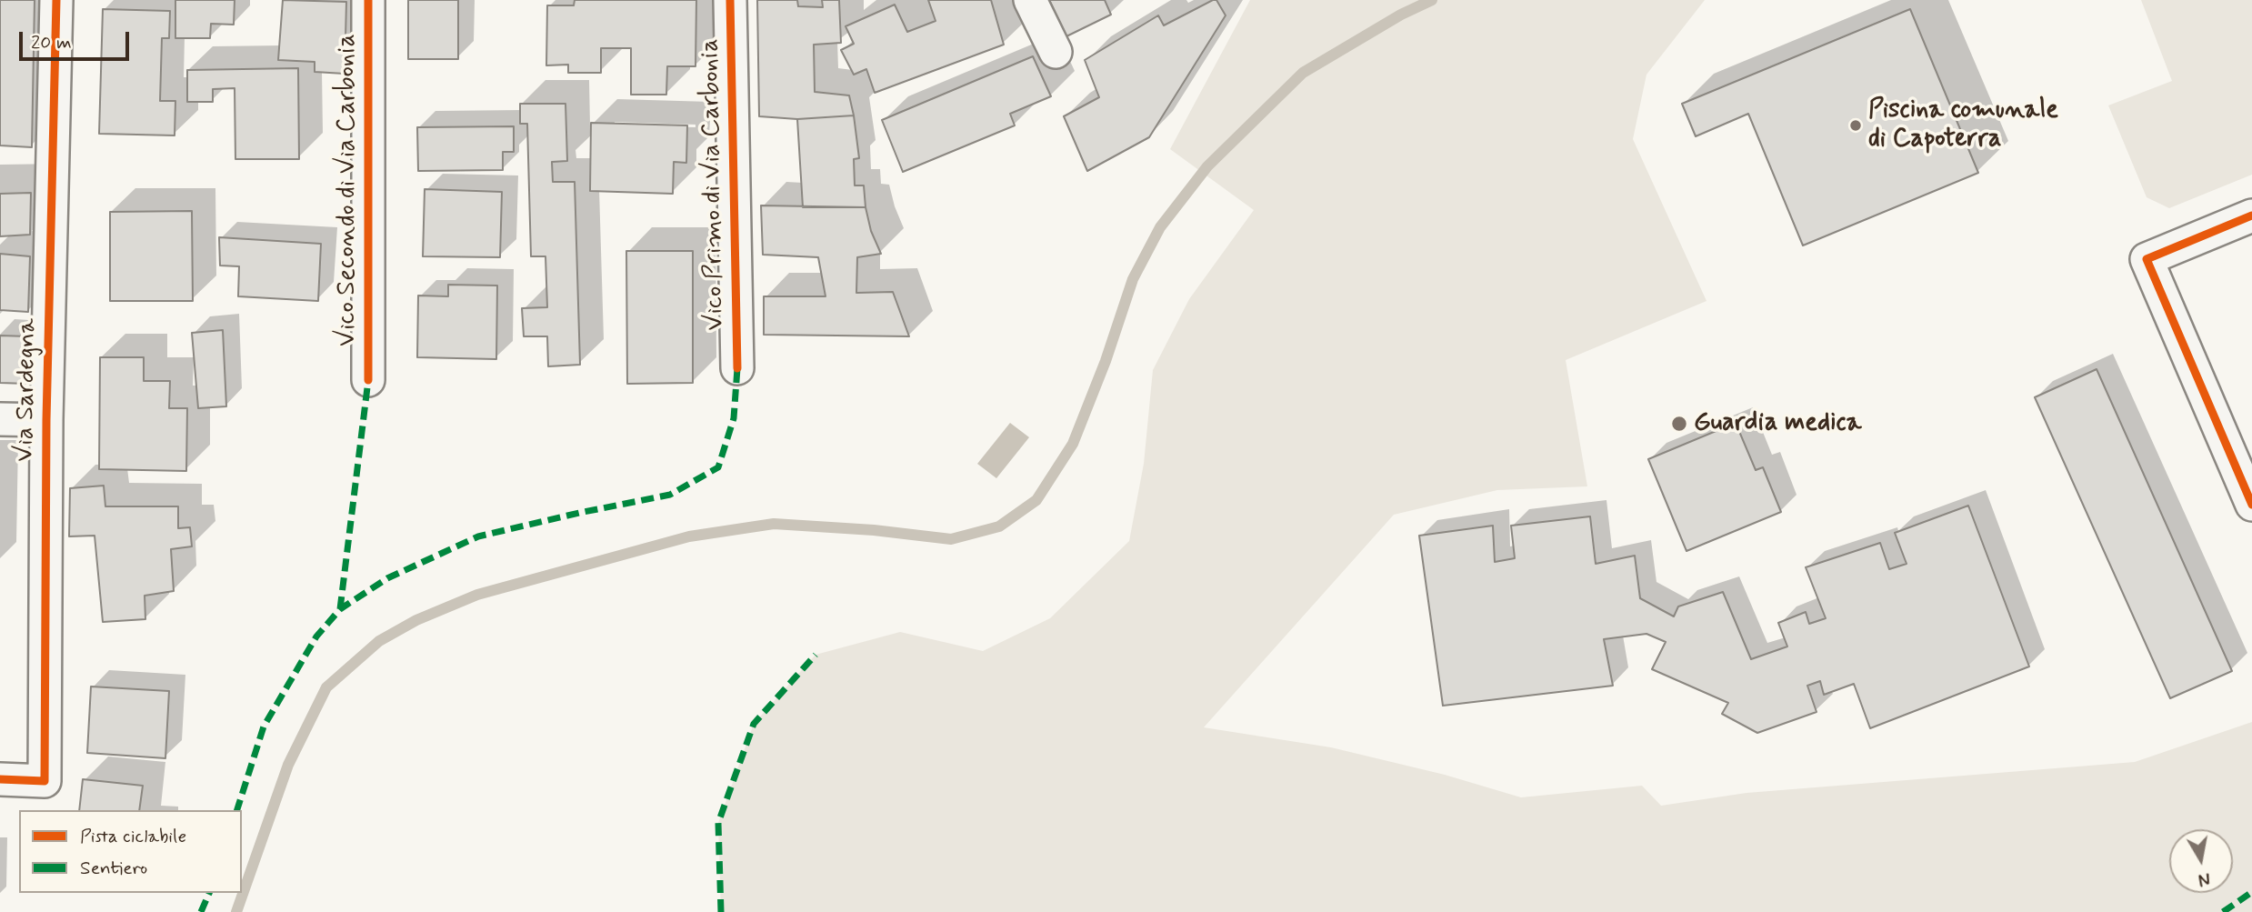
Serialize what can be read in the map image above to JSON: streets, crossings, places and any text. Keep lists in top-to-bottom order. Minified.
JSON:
{"streets":{"street":["Vico Primo di Via Carbonia","Vico Secondo di Via Carbonia","Via Sardegna"]},"places":["Piscina comunale di Capoterra","Guardia medica"],"legend":["Pista ciclabile","Sentiero"],"scale_bar":"20 m","north":"bottom"}
